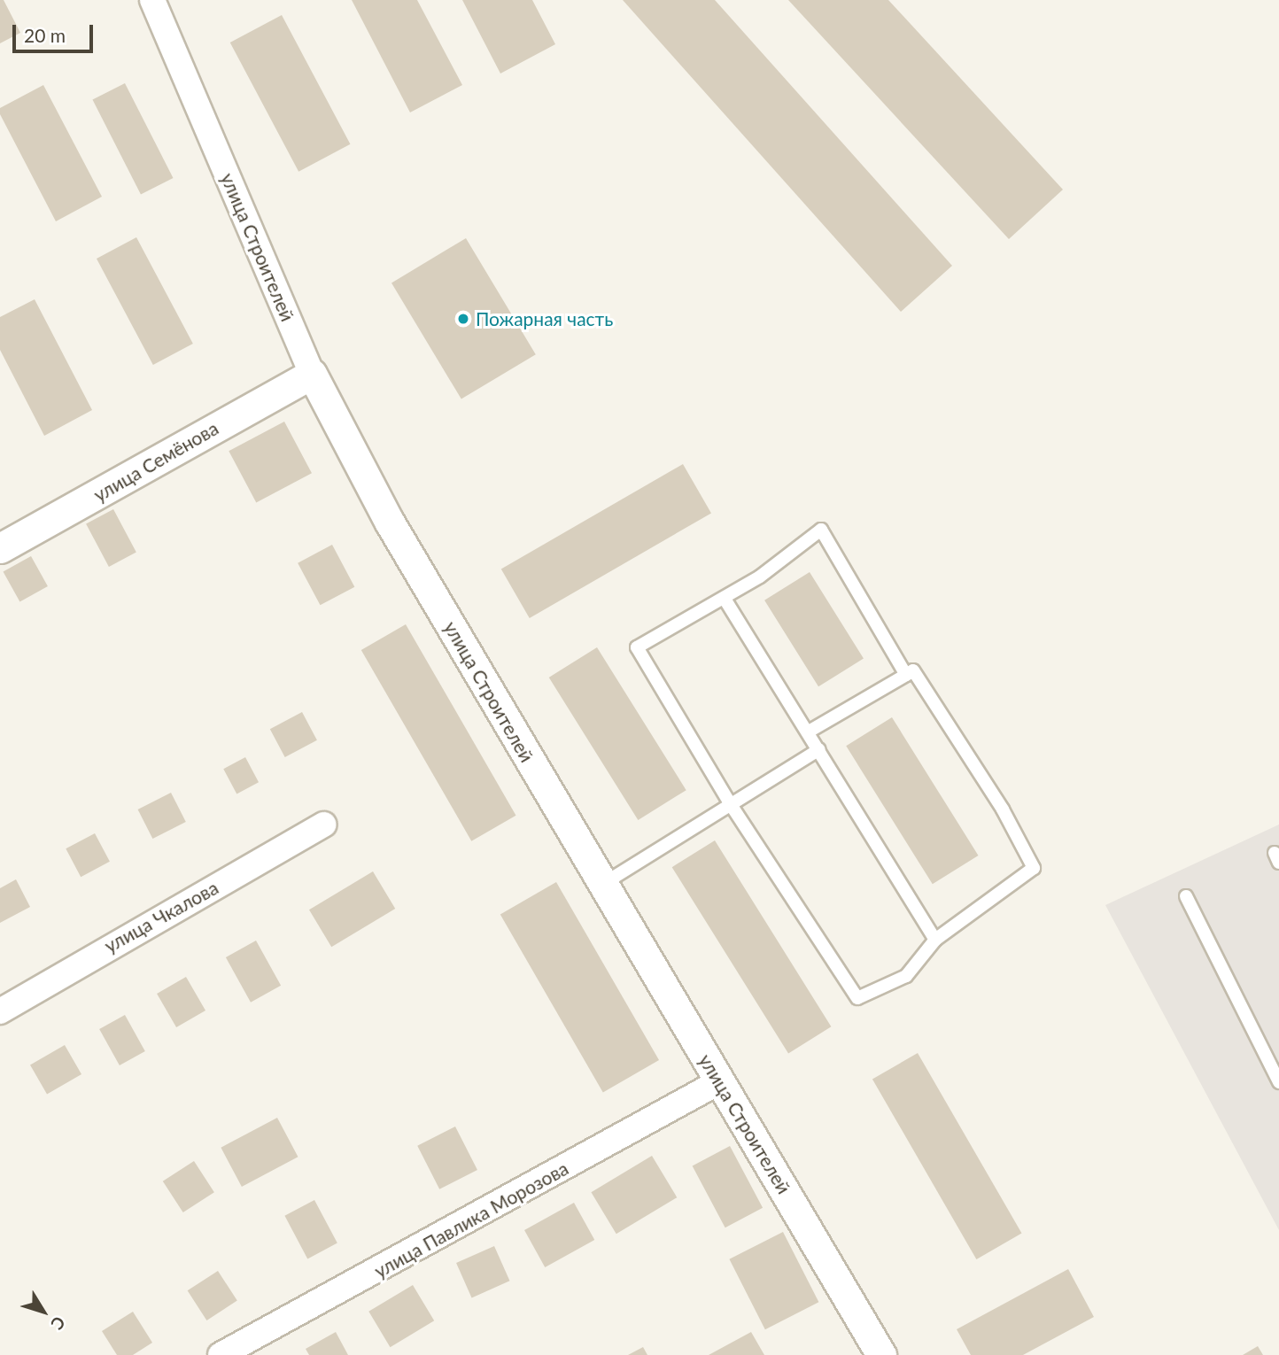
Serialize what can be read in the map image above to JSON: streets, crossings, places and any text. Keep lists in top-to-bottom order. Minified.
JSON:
{"streets":{"street":["улица Строителей","улица Семёнова","улица Чкалова","улица Павлика Морозова"]},"crossings":[["улица Строителей","улица Семёнова"],["улица Строителей","улица Павлика Морозова"]],"places":["Пожарная часть"],"scale_bar":"20 m","north":"bottom right"}
